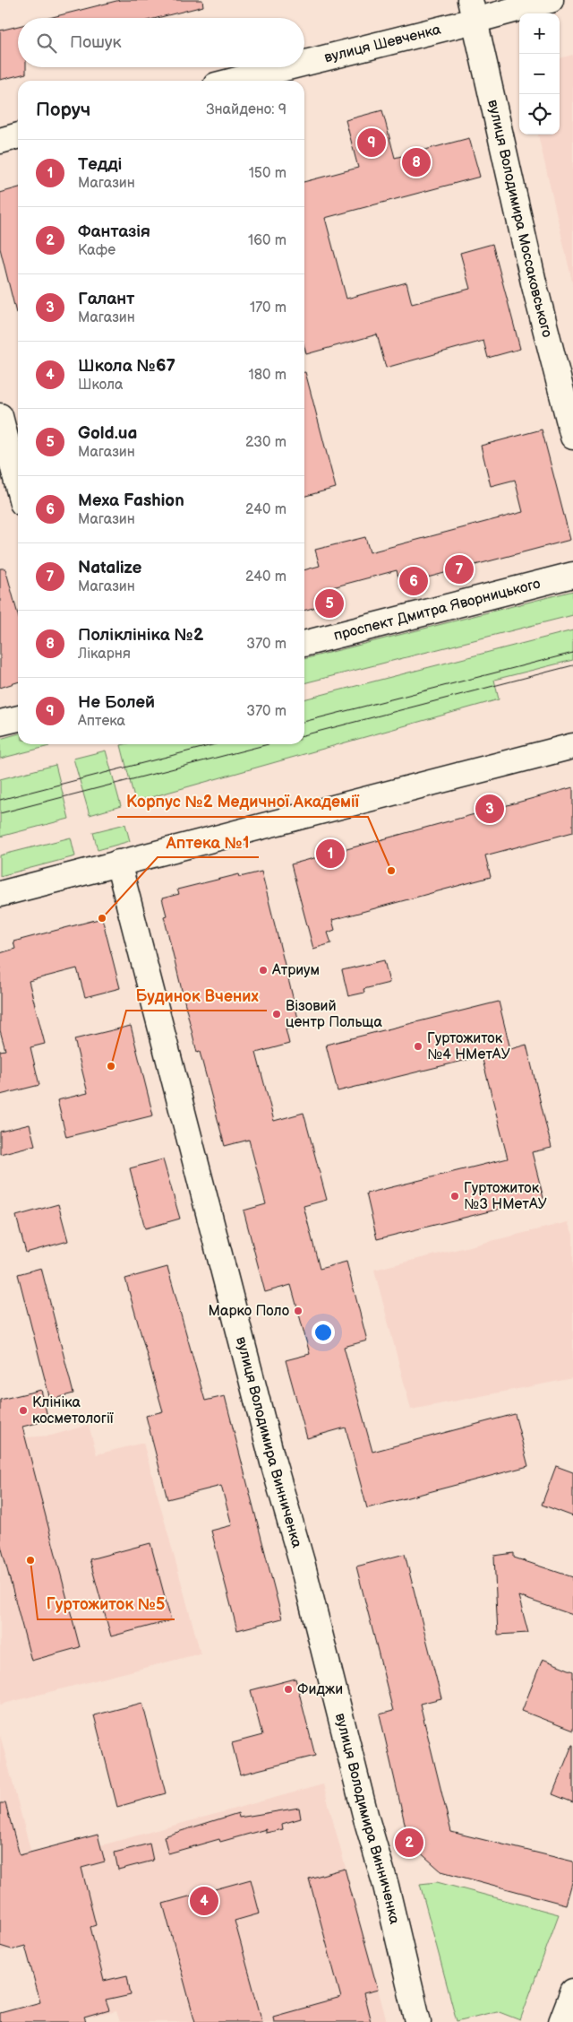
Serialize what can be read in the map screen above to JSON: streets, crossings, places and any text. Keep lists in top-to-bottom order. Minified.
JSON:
{"streets":{"street":["вулиця Шевченка","вулиця Володимира Моссаковського","проспект Дмитра Яворницького","вулиця Володимира Винниченка"]},"crossings":[["вулиця Шевченка","вулиця Володимира Моссаковського"]],"places":["Корпус №2 Медичної Академії","Аптека №1","Атриум","Візовий центр Польща","Гуртожиток №4 НМетАУ","Будинок Вчених","Гуртожиток №3 НМетАУ","Марко Поло","Клініка косметології","Гуртожиток №5","Фиджи"],"page":{"map_buttons":["+","−"],"search":"Пошук","heading":["Поруч","Знайдено: 9"],"pins":["9","8","7","6","5","3","1","2","4"],"list":[{"mark":"1","name":"Тедді","note":"Магазин","value":"150 m"},{"mark":"2","name":"Фантазія","note":"Кафе","value":"160 m"},{"mark":"3","name":"Галант","note":"Магазин","value":"170 m"},{"mark":"4","name":"Школа №67","note":"Школа","value":"180 m"},{"mark":"5","name":"Gold.ua","note":"Магазин","value":"230 m"},{"mark":"6","name":"Меха Fashion","note":"Магазин","value":"240 m"},{"mark":"7","name":"Natalize","note":"Магазин","value":"240 m"},{"mark":"8","name":"Поліклініка №2","note":"Лікарня","value":"370 m"},{"mark":"9","name":"Не Болей","note":"Аптека","value":"370 m"}]}}
